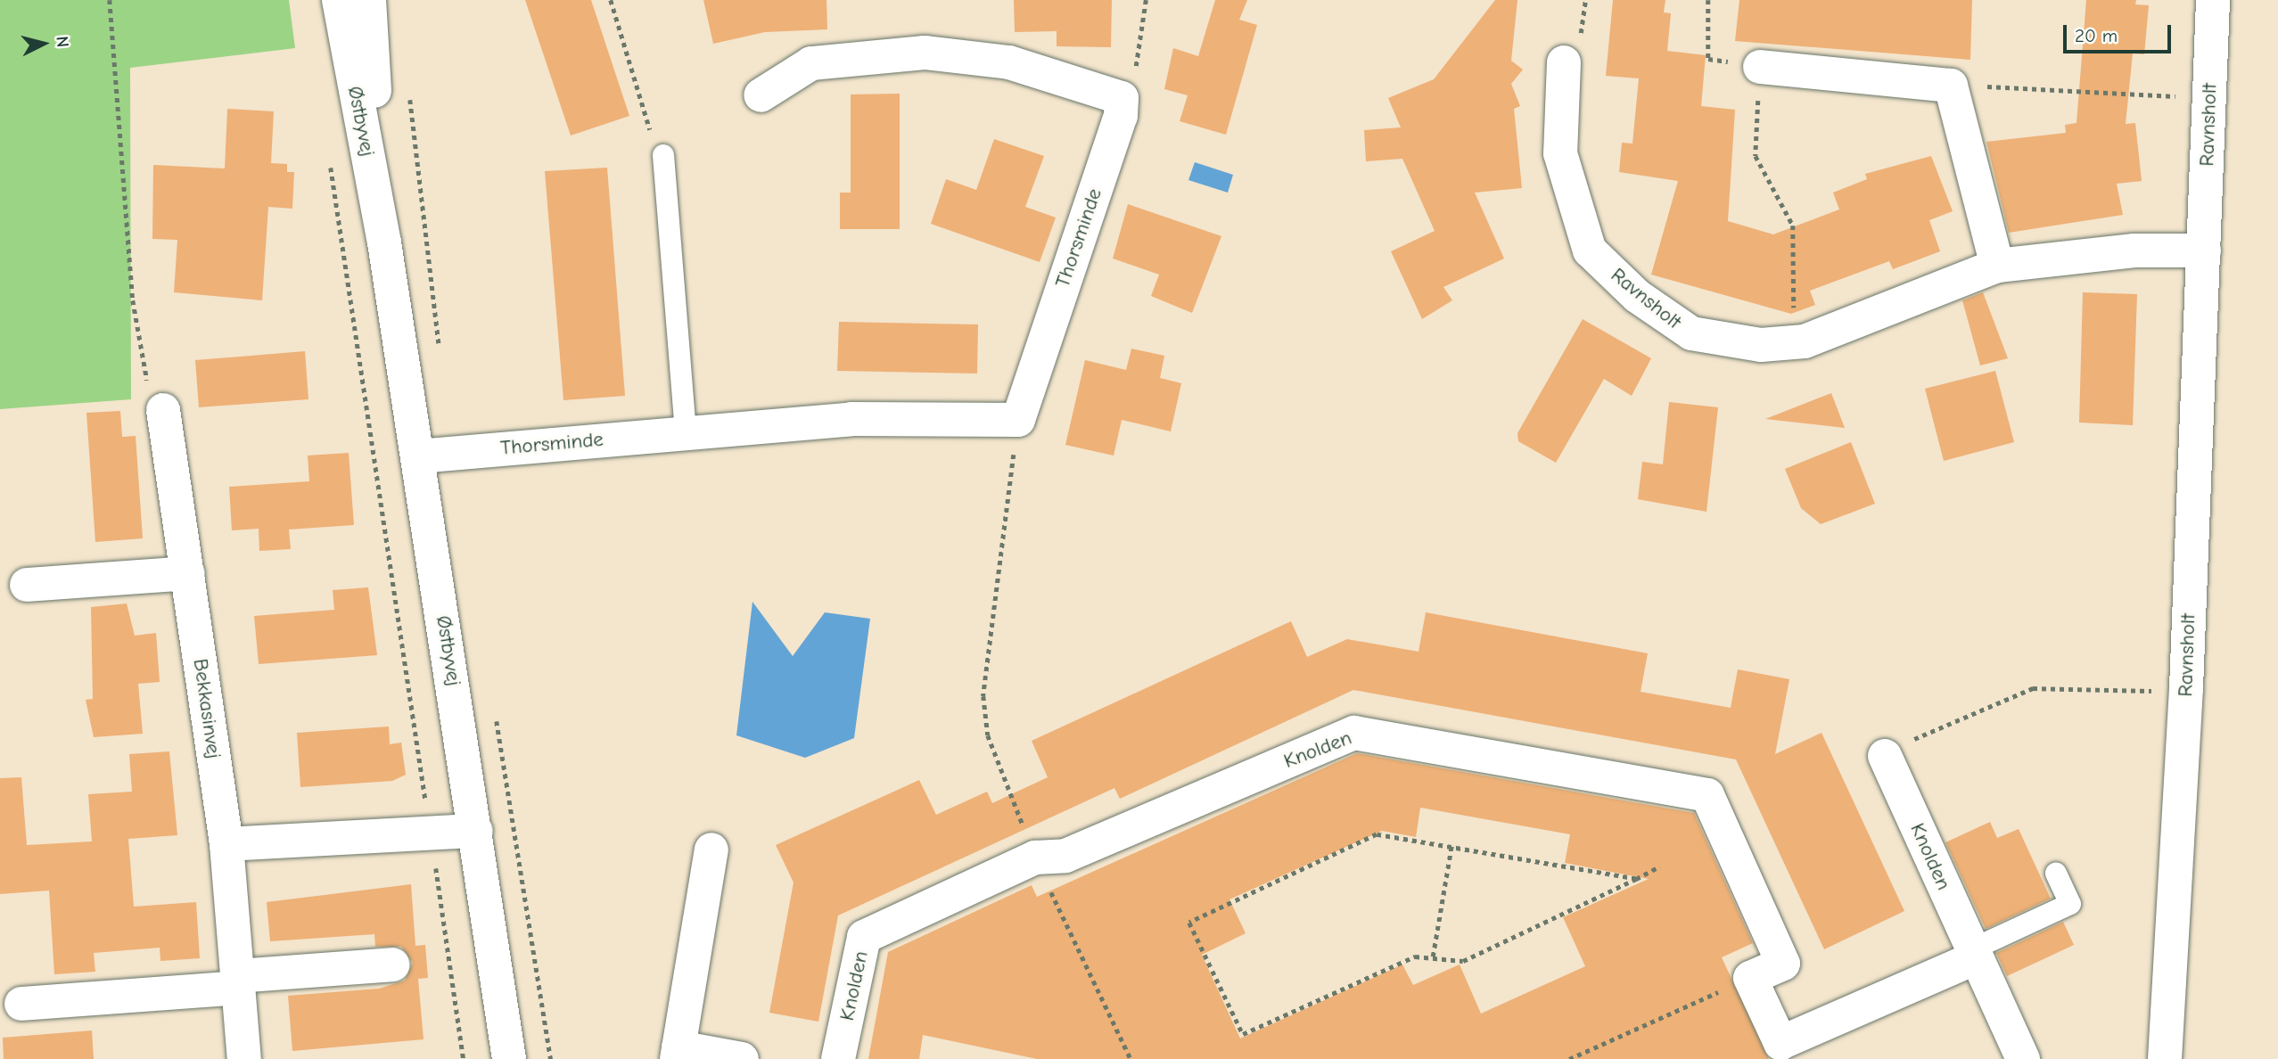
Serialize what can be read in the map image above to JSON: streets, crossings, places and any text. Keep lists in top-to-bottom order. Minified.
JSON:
{"streets":{"street":["Østbyvej","Ravnsholt","Thorsminde","Bekkasinvej","Knolden"]},"crossings":[["Østbyvej","Thorsminde"]],"scale_bar":"20 m","north":"right"}
